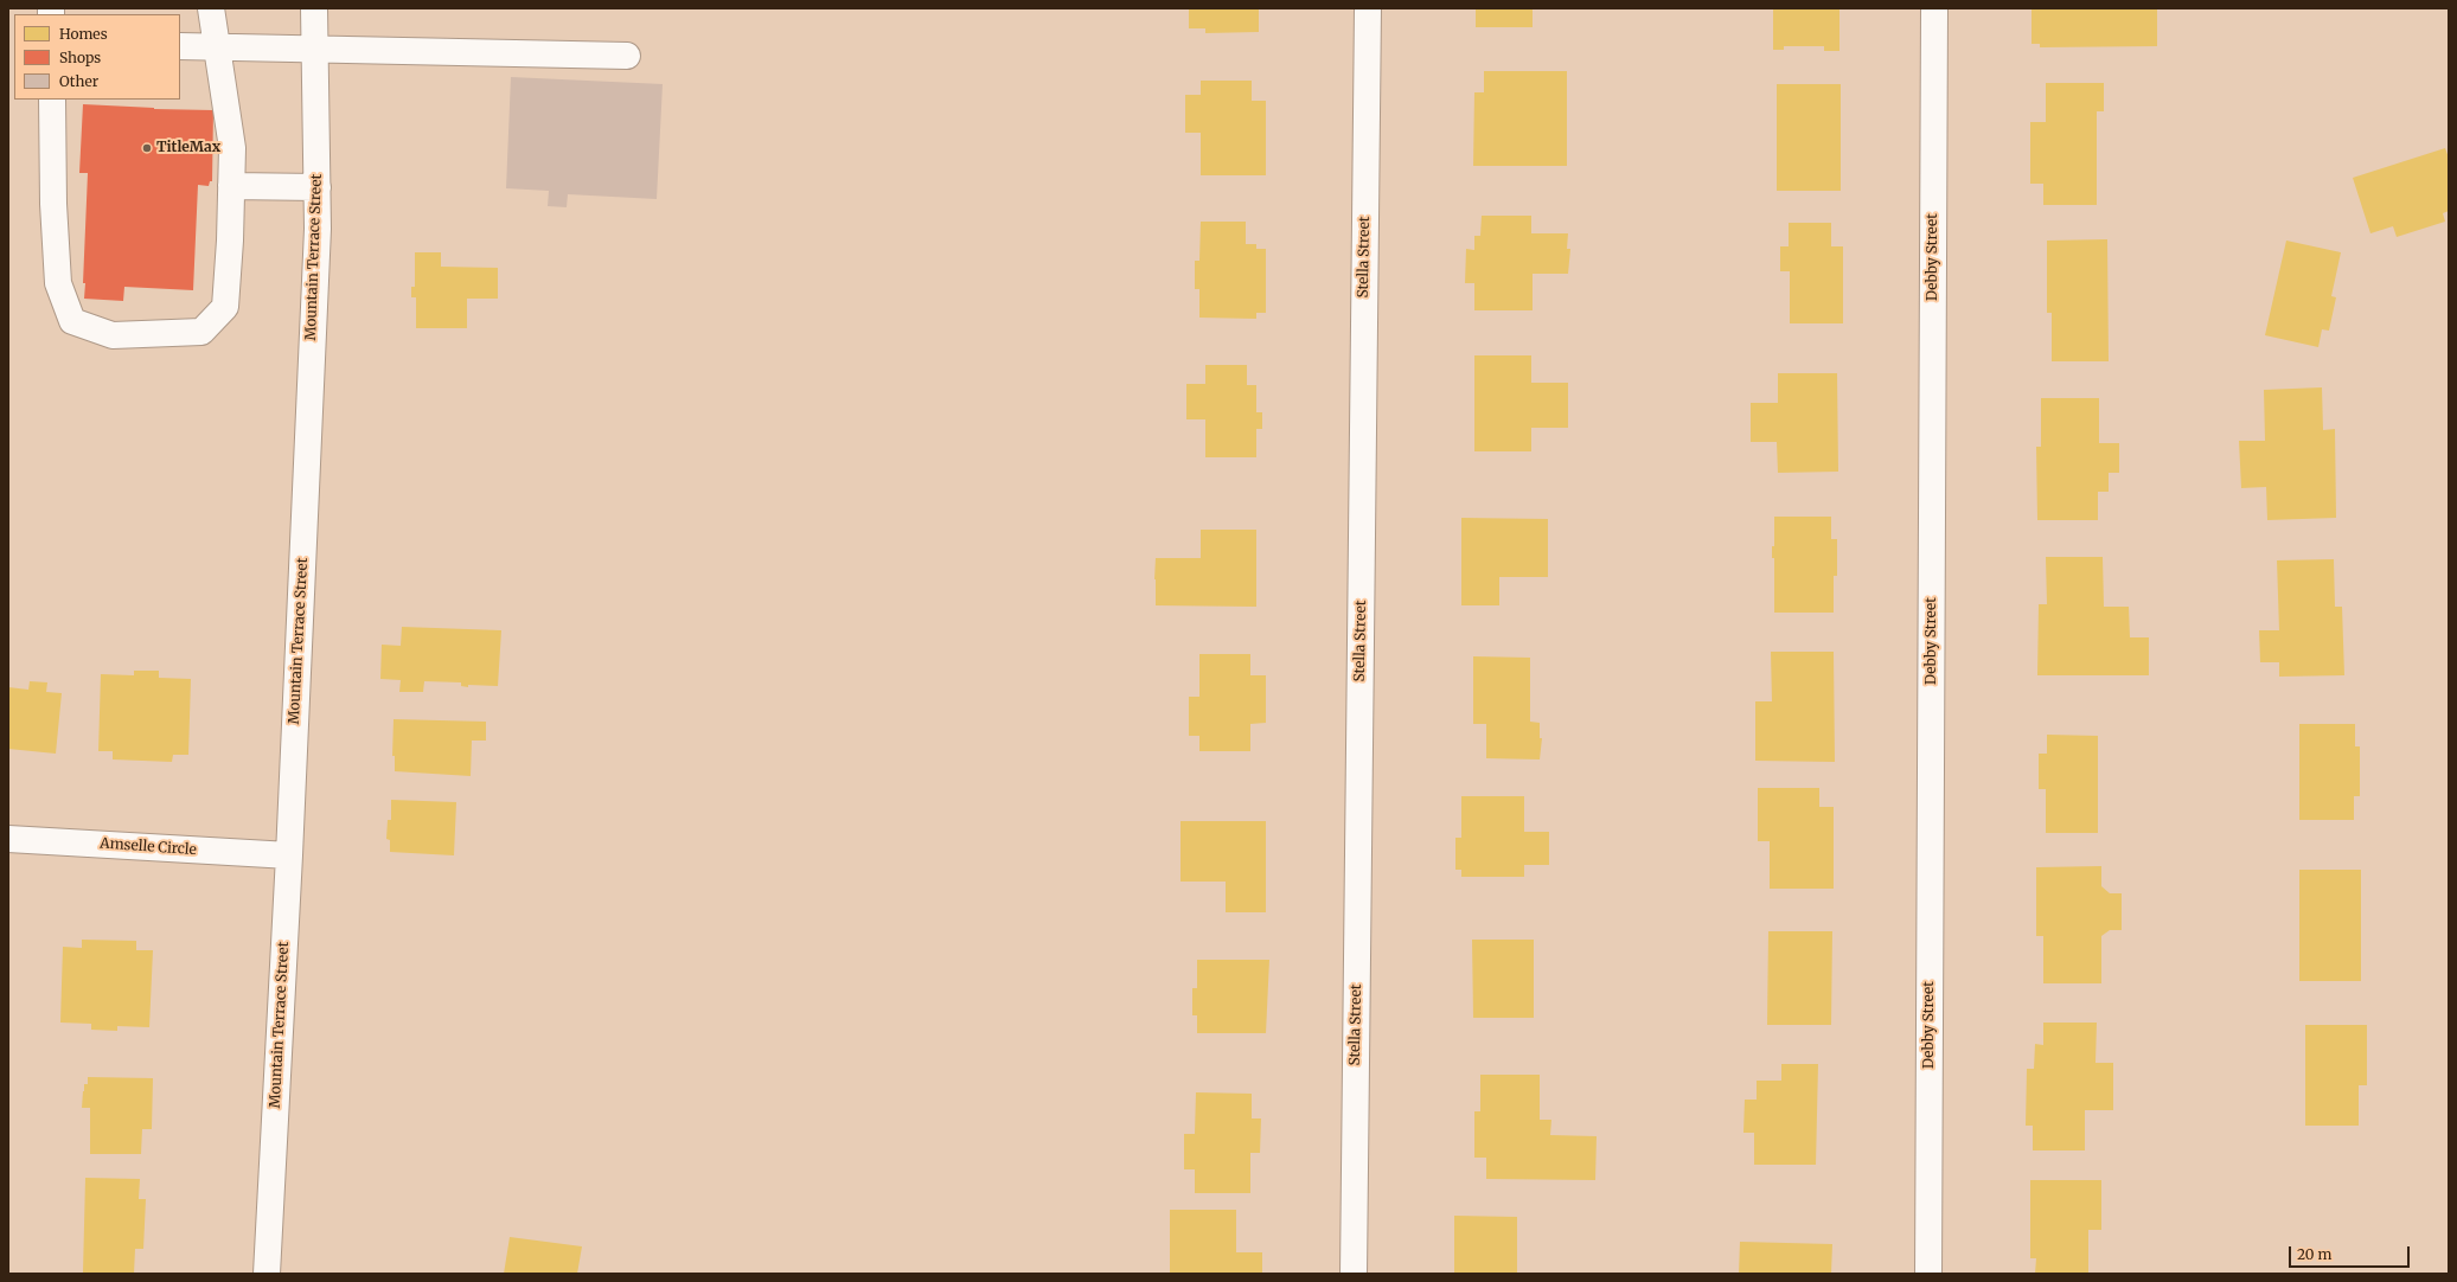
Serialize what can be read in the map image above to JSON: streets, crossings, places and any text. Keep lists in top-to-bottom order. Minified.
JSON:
{"streets":{"street":["Mountain Terrace Street","Stella Street","Debby Street","Amselle Circle"]},"crossings":[["Mountain Terrace Street","Amselle Circle"]],"places":["TitleMax"],"legend":["Homes","Shops","Other"],"scale_bar":"20 m"}
